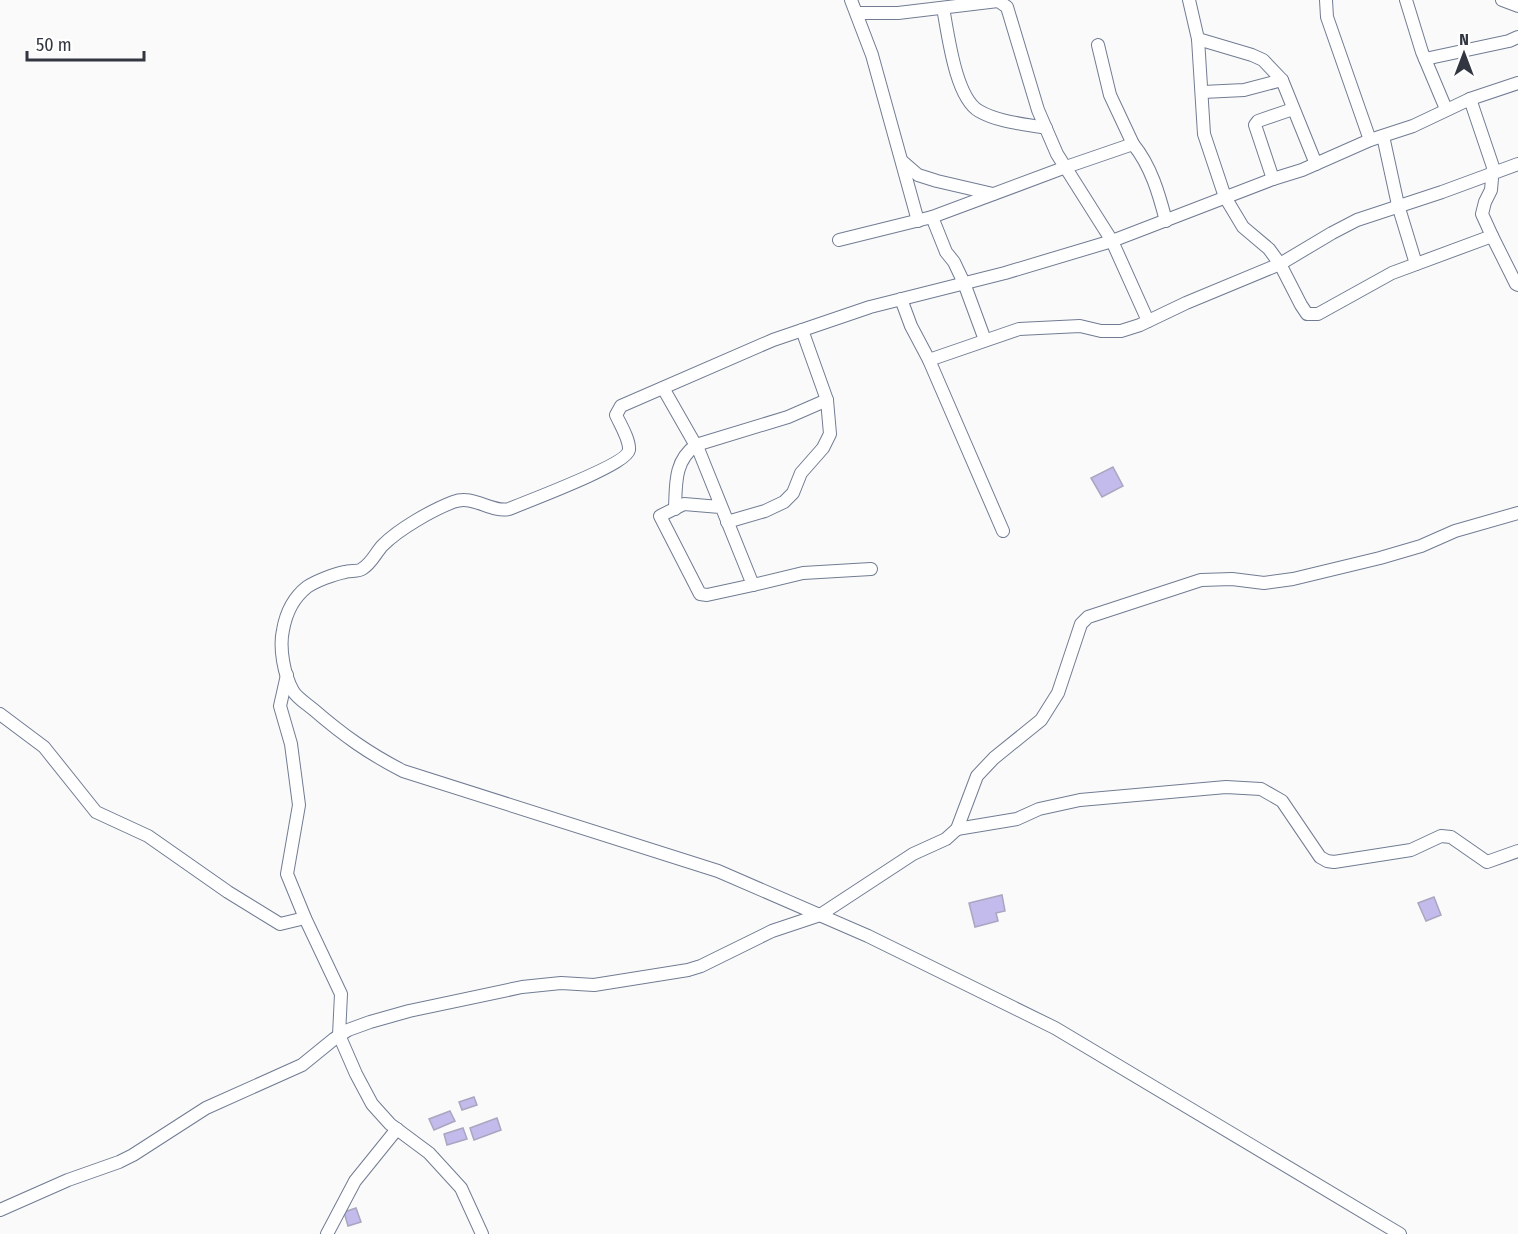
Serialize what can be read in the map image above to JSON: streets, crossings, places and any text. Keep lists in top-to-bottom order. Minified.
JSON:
{"scale_bar":"50 m","north":"top"}
